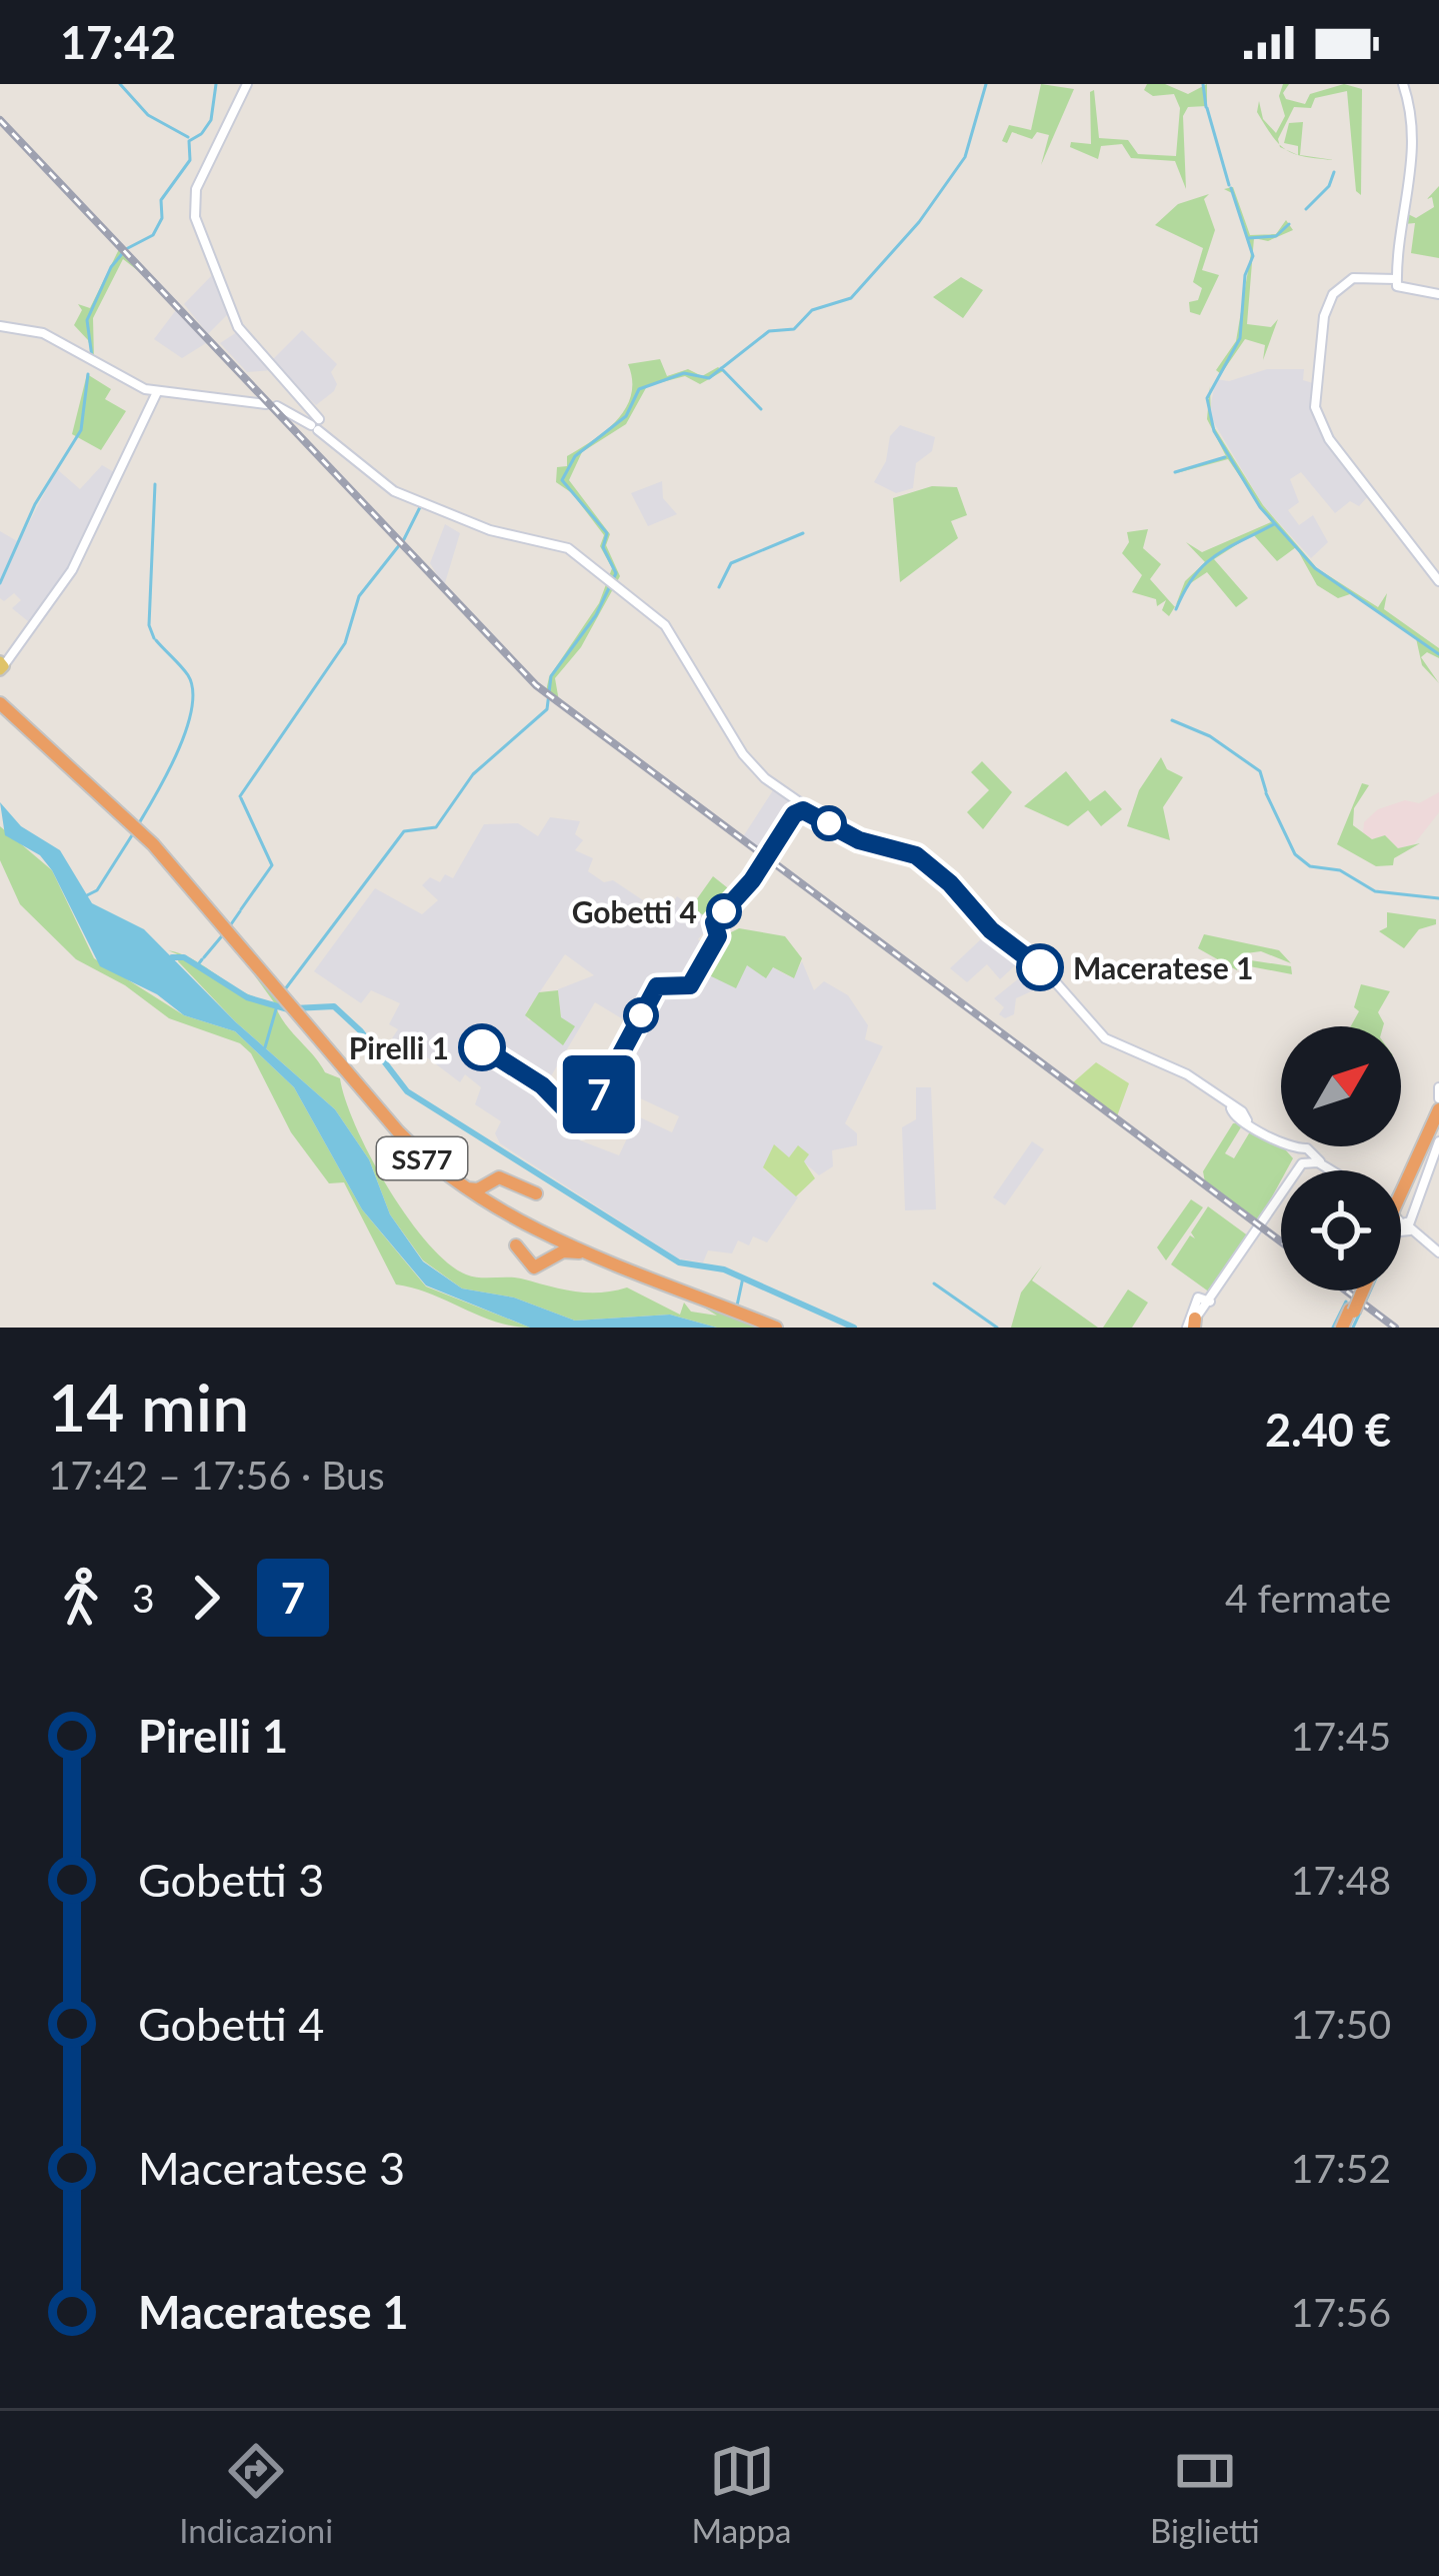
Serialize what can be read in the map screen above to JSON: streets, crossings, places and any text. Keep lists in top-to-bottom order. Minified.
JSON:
{"streets":{"highway":["SS77"]},"places":["Gobetti 4","Maceratese 1","Pirelli 1"],"lines":["bus line 7"],"north":"top right","page":{"status":"17:42","on_map":"7","heading":["14 min","17:42 – 17:56 · Bus","2.40 €"],"legs":["3","7","4 fermate"],"list":[{"name":"Pirelli 1","value":"17:45"},{"name":"Gobetti 3","value":"17:48"},{"name":"Gobetti 4","value":"17:50"},{"name":"Maceratese 3","value":"17:52"},{"name":"Maceratese 1","value":"17:56"}],"tabs":["Indicazioni","Mappa","Biglietti"]}}
